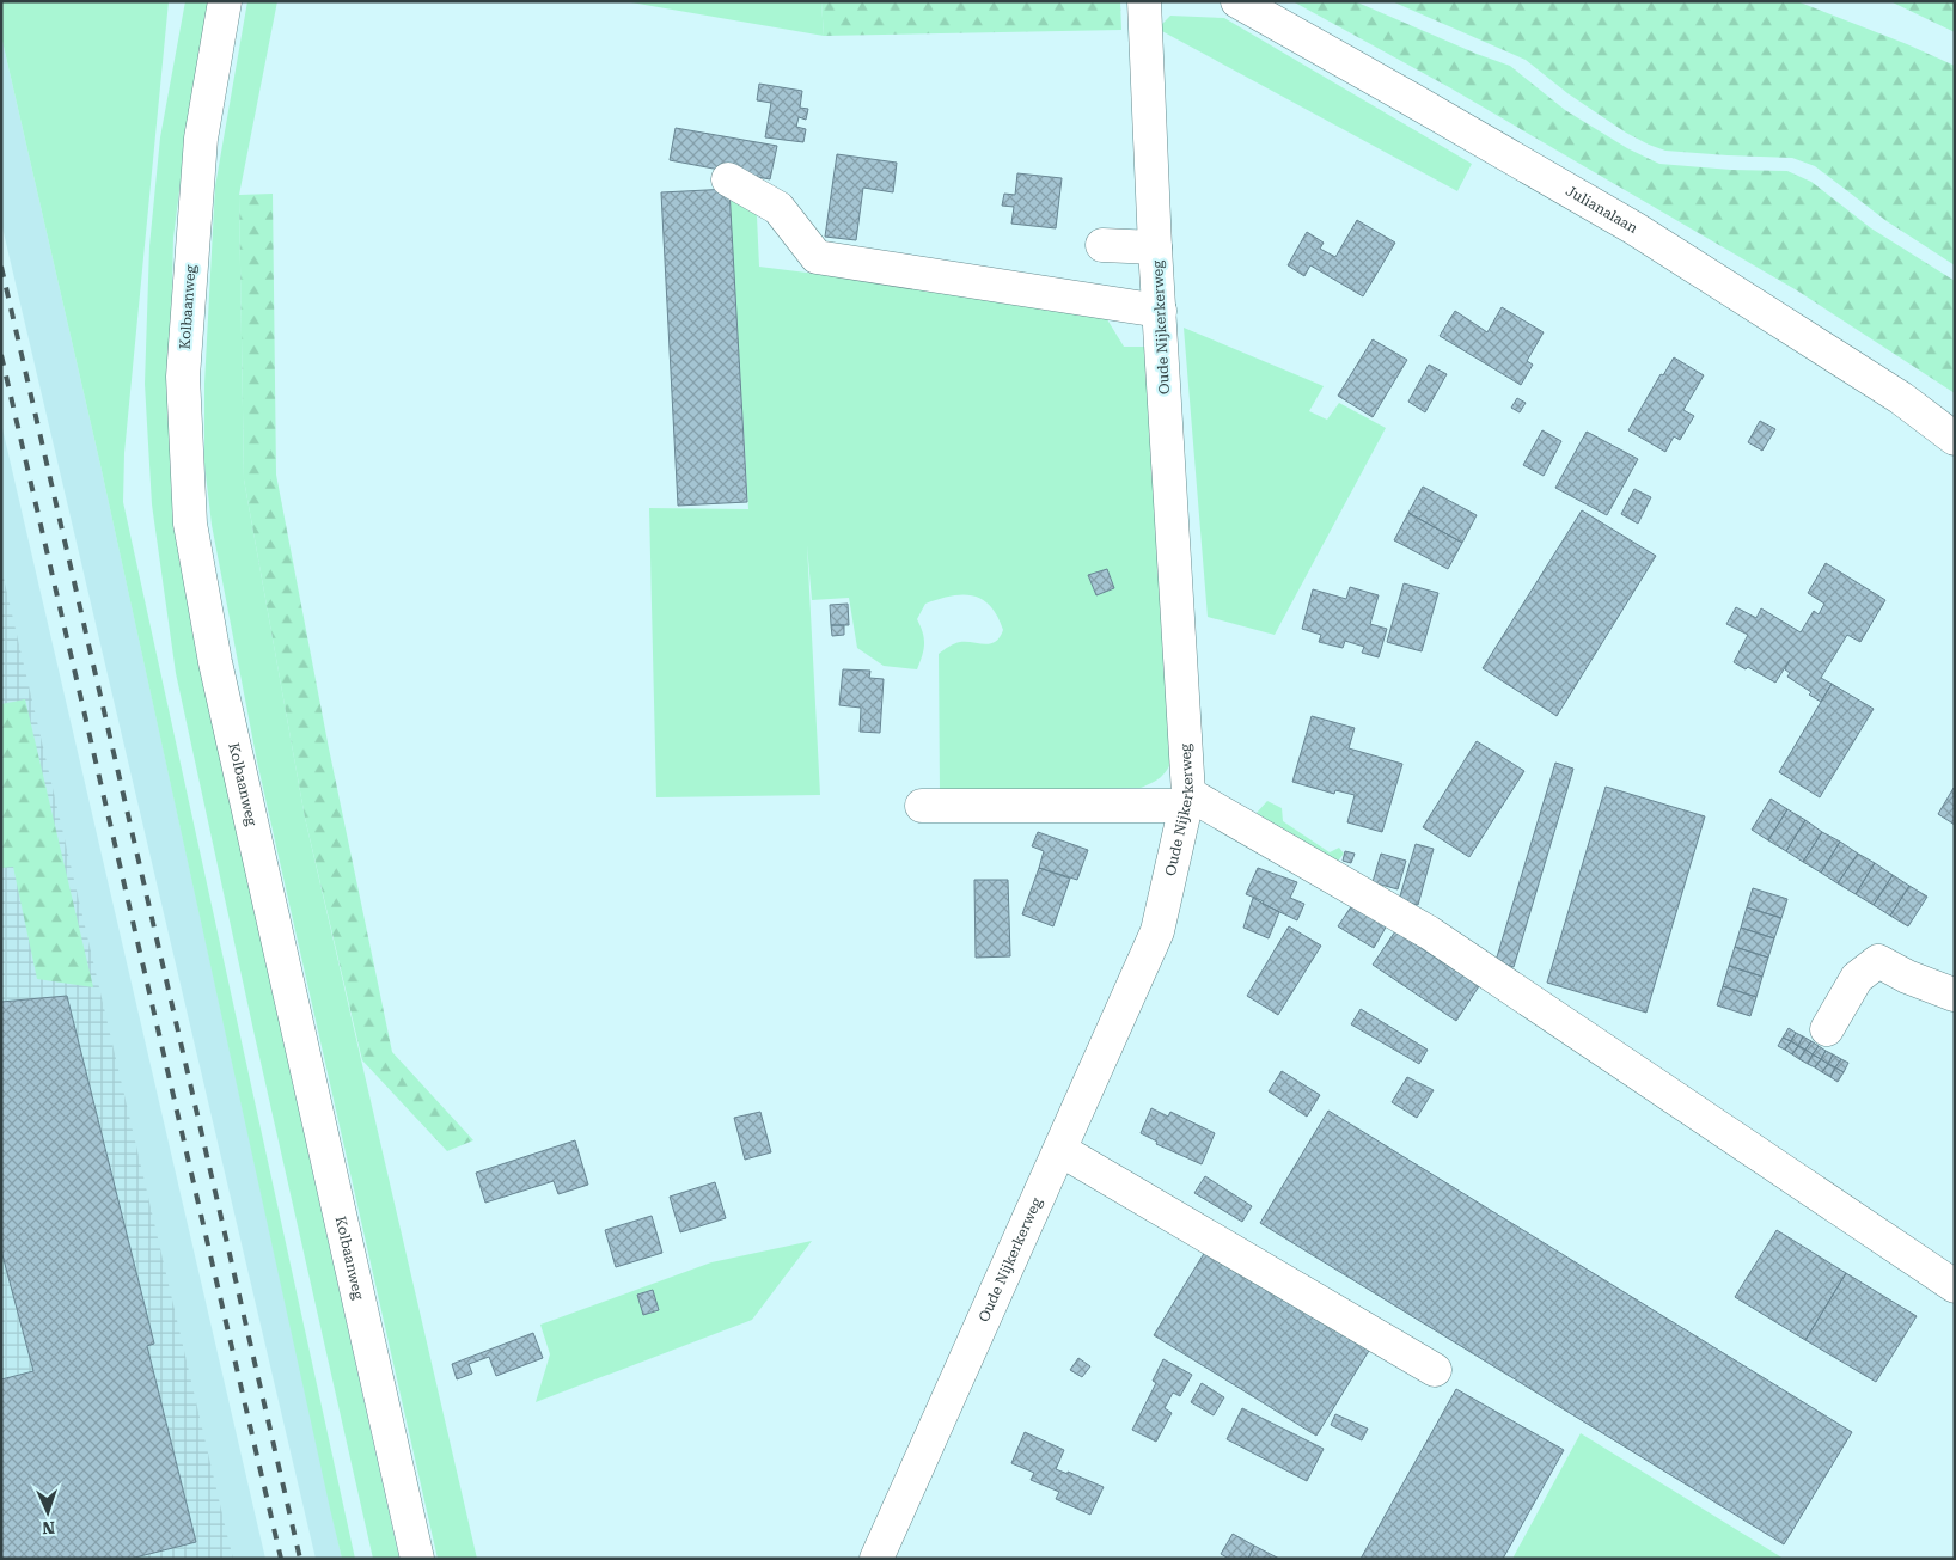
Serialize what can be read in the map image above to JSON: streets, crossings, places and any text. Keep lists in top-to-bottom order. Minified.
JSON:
{"streets":{"street":["Julianalaan","Kolbaanweg","Oude Nijkerkerweg"]},"north":"bottom"}
